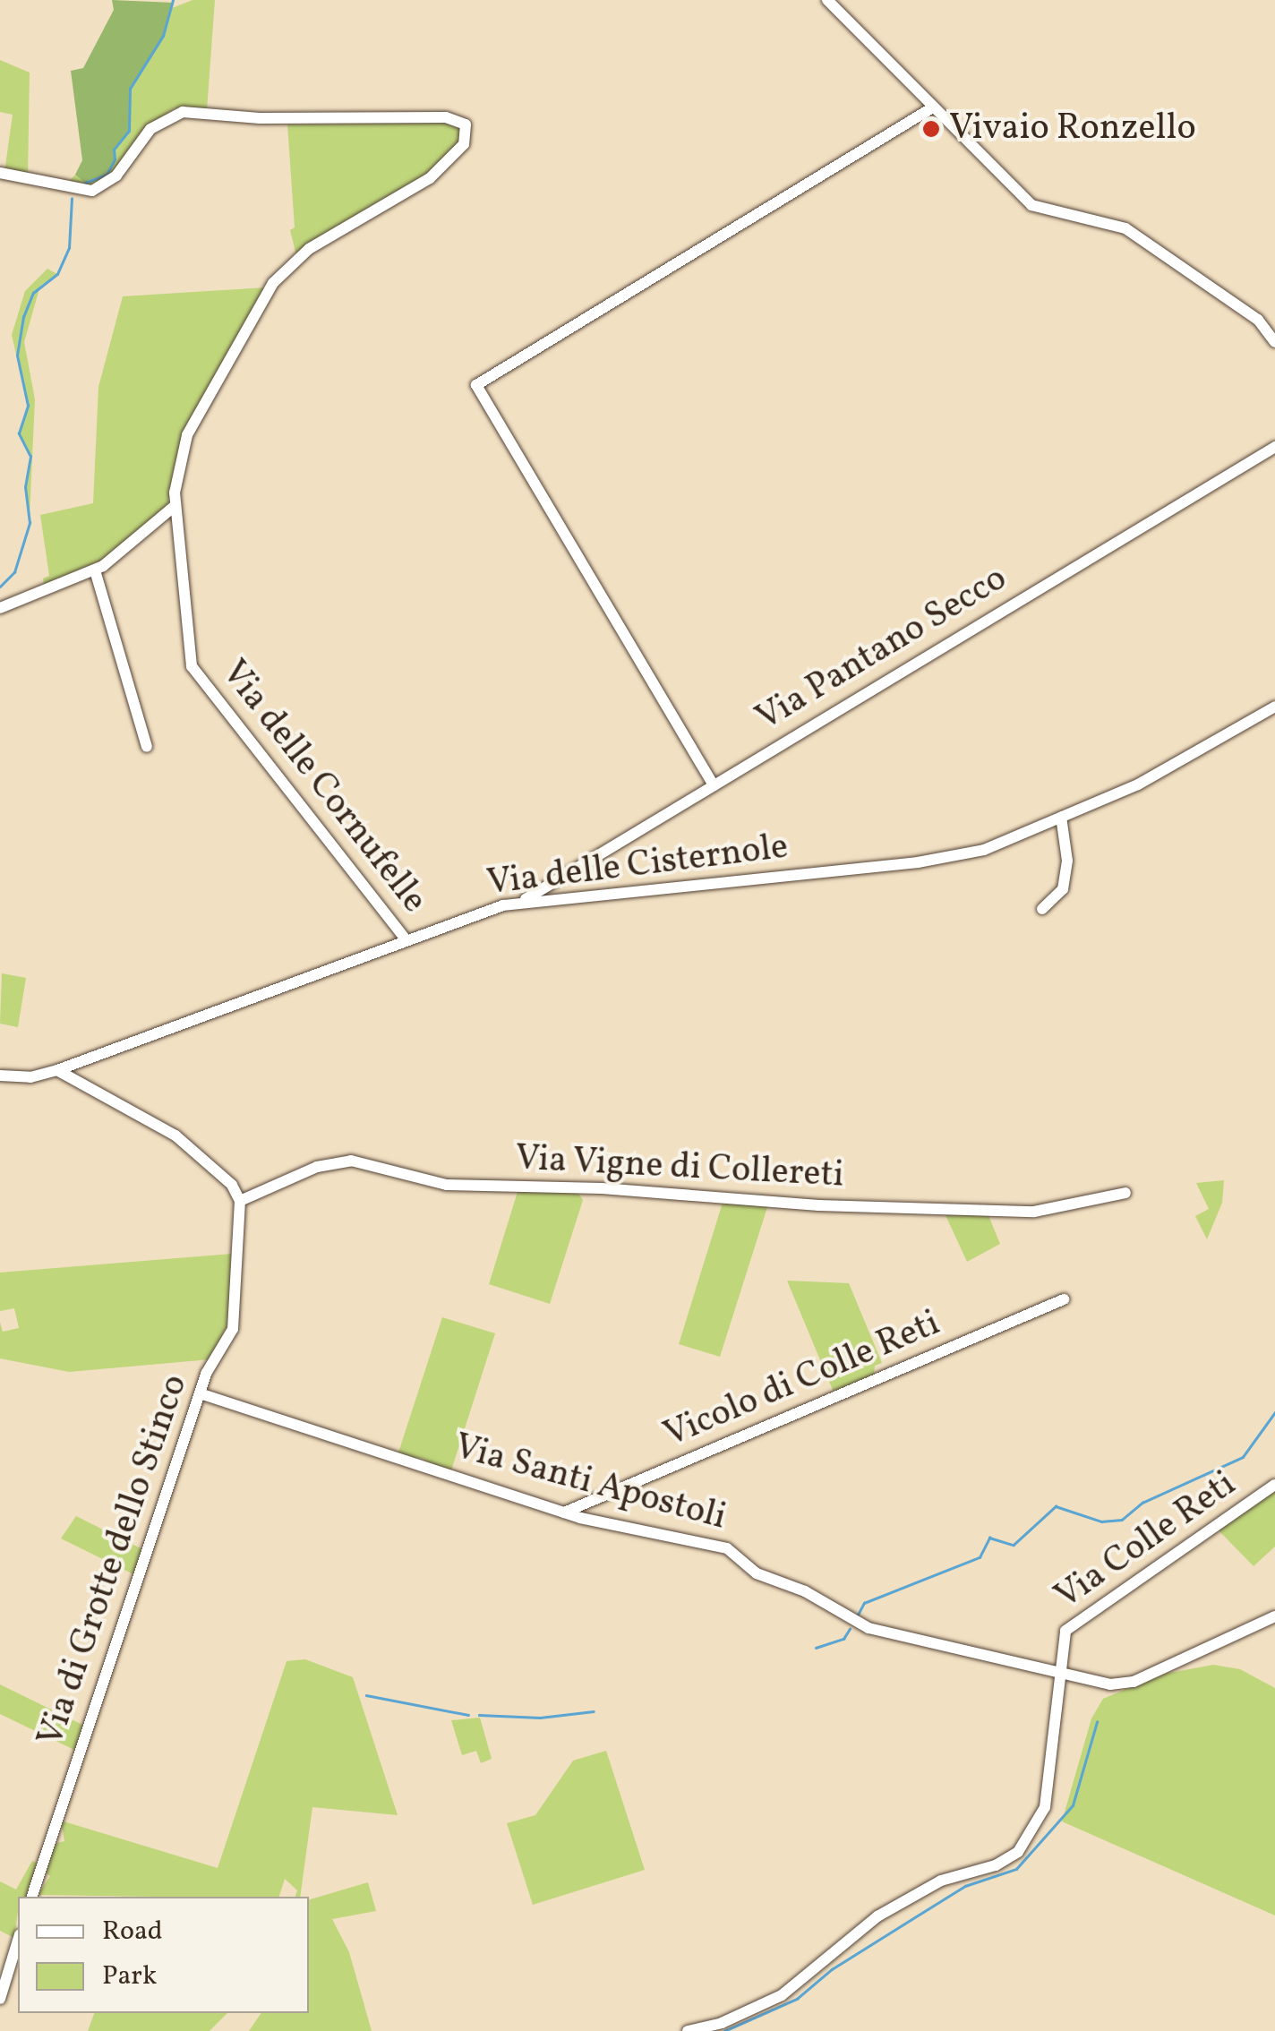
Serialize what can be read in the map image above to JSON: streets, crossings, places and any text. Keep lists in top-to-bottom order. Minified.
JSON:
{"streets":{"street":["Via Pantano Secco","Via delle Cornufelle","Via delle Cisternole","Via Vigne di Collereti","Vicolo di Colle Reti","Via Santi Apostoli","Via Colle Reti","Via di Grotte dello Stinco"]},"crossings":[["Via Pantano Secco","Via delle Cisternole"],["Via delle Cornufelle","Via delle Cisternole"],["Via Vigne di Collereti","Via di Grotte dello Stinco"],["Vicolo di Colle Reti","Via Santi Apostoli"],["Via Santi Apostoli","Via Colle Reti"],["Via Santi Apostoli","Via di Grotte dello Stinco"]],"places":["Vivaio Ronzello"],"legend":["Road","Park"]}
